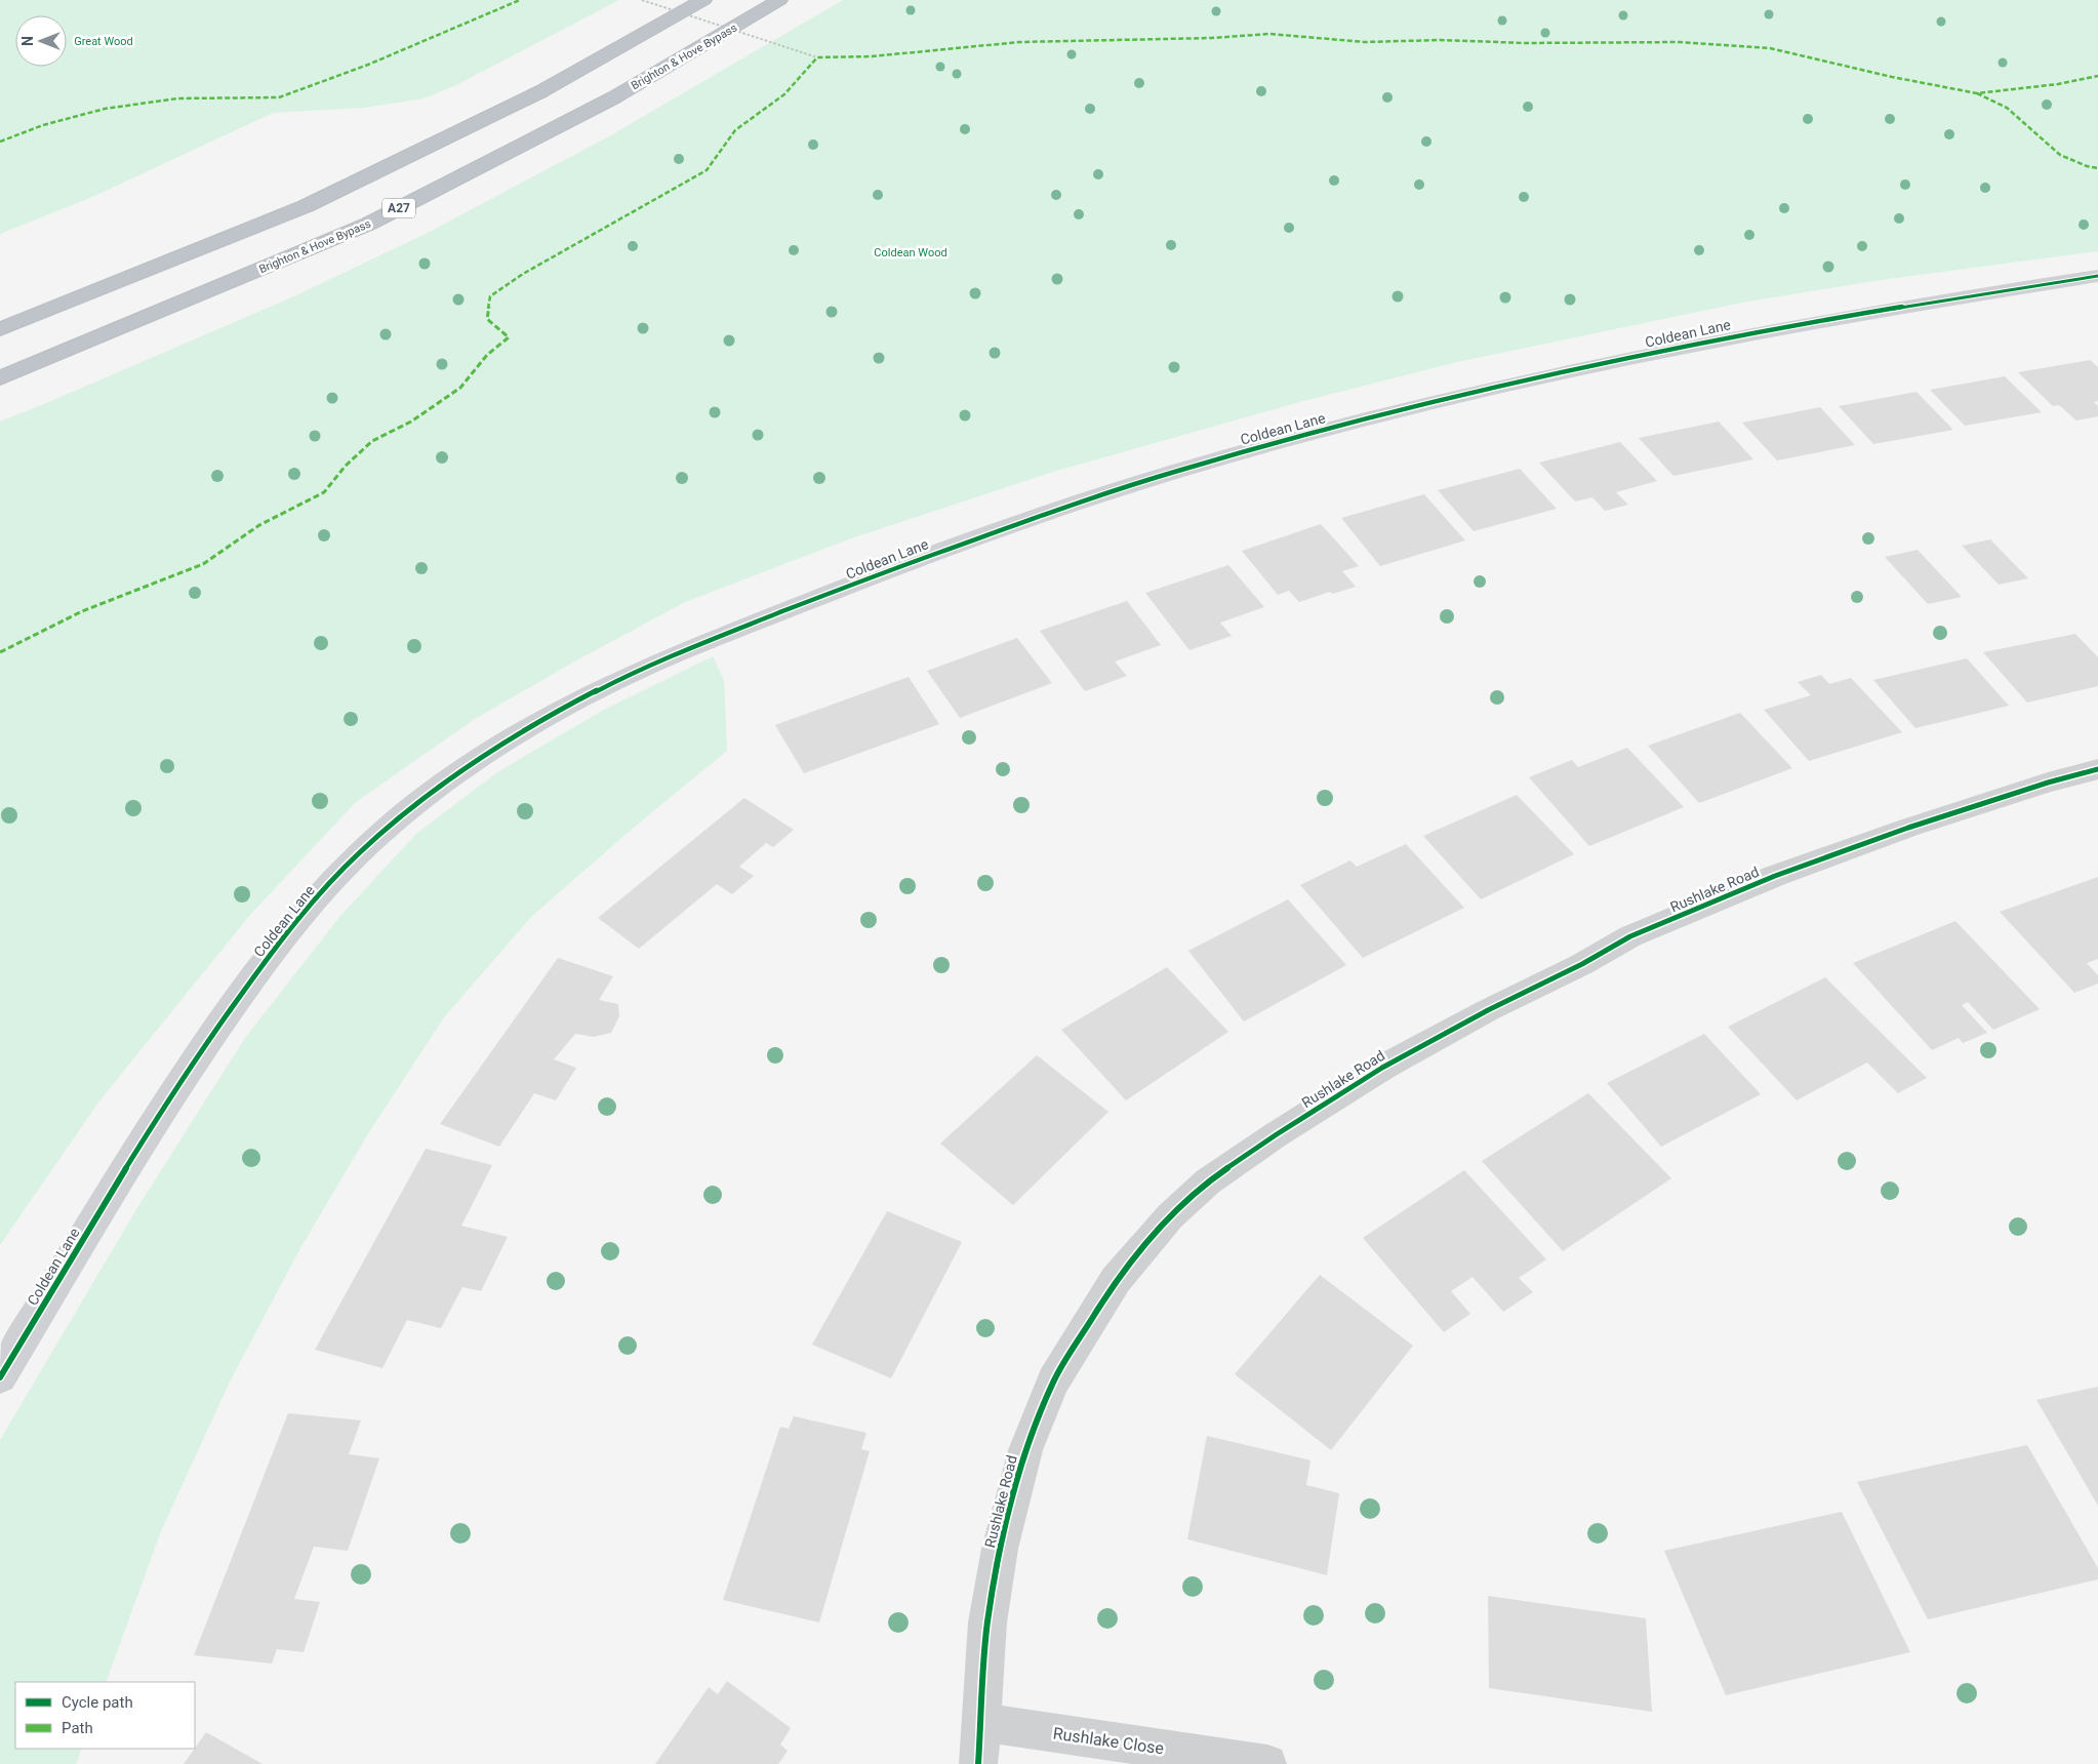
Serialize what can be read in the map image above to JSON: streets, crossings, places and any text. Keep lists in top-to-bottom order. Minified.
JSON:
{"streets":{"highway":["Brighton & Hove Bypass","A27"],"street":["Coldean Lane","Rushlake Road","Rushlake Close"]},"crossings":[["Rushlake Road","Rushlake Close"]],"parks":["Great Wood","Coldean Wood"],"legend":["Cycle path","Path"],"north":"left"}
